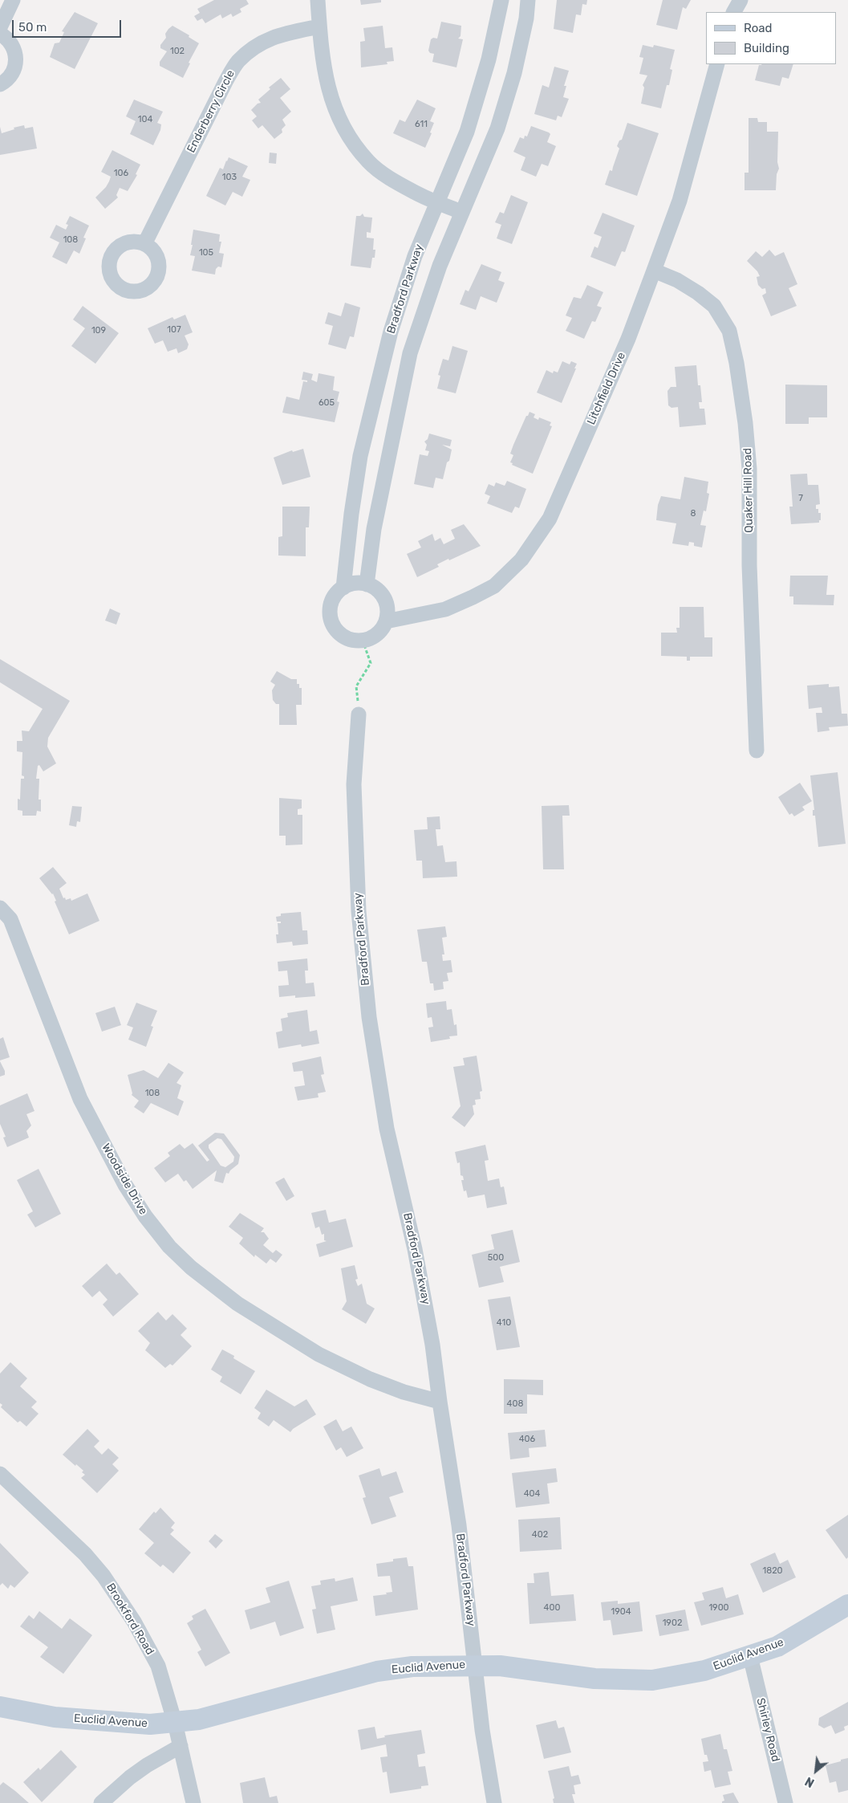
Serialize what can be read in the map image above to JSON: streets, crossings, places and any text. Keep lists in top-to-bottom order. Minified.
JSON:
{"streets":{"street":["Enderberry Circle","Bradford Parkway","Litchfield Drive","Quaker Hill Road","Woodside Drive","Brookford Road","Euclid Avenue","Shirley Road"]},"crossings":[["Bradford Parkway","Litchfield Drive"],["Bradford Parkway","Woodside Drive"],["Bradford Parkway","Euclid Avenue"],["Litchfield Drive","Quaker Hill Road"],["Brookford Road","Euclid Avenue"],["Euclid Avenue","Shirley Road"]],"house_numbers":["102","104","611","106","103","108","105","107","109","605","7","8","108","500","410","408","406","404","402","1820","400","1900","1904","1902"],"legend":["Road","Building"],"scale_bar":"50 m","north":"bottom left"}
